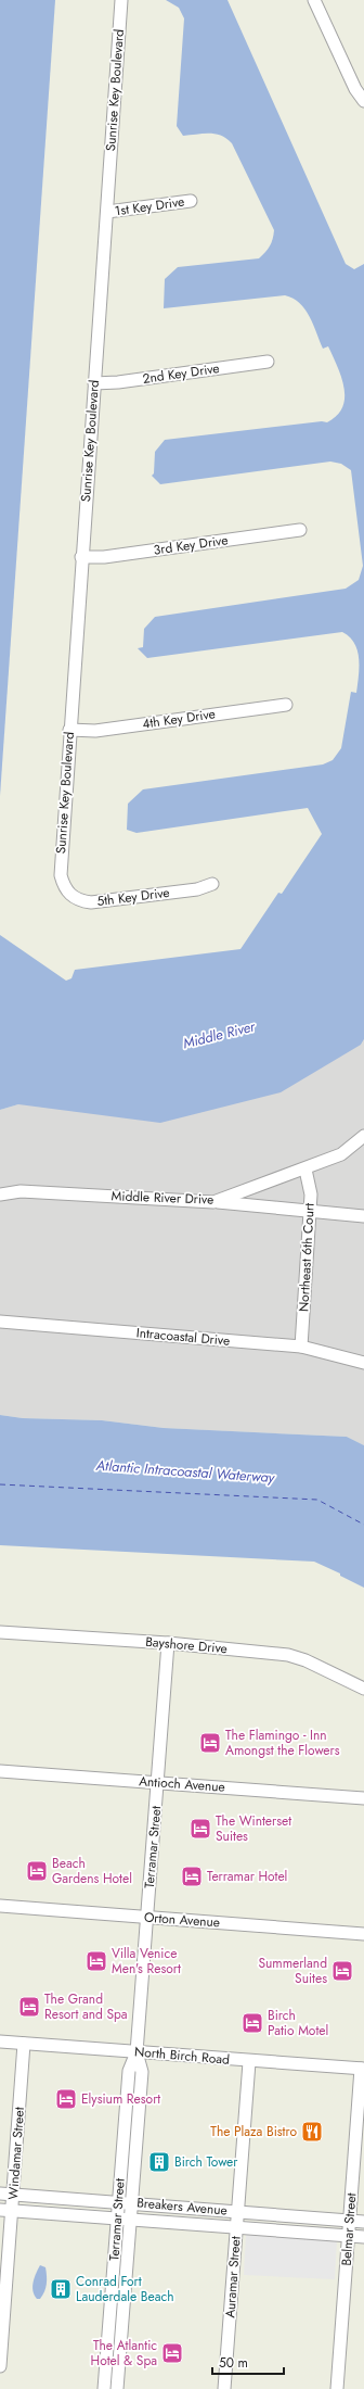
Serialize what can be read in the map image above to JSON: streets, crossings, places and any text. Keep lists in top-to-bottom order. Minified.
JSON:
{"streets":{"street":["Sunrise Key Boulevard","1st Key Drive","2nd Key Drive","3rd Key Drive","4th Key Drive","5th Key Drive","Middle River Drive","Northeast 6th Court","Intracoastal Drive","Bayshore Drive","Antioch Avenue","Terramar Street","Orton Avenue","North Birch Road","Windamar Street","Breakers Avenue","Belmar Street","Auramar Street"]},"crossings":[["Sunrise Key Boulevard","1st Key Drive"],["Sunrise Key Boulevard","2nd Key Drive"],["Sunrise Key Boulevard","3rd Key Drive"],["Sunrise Key Boulevard","4th Key Drive"],["Sunrise Key Boulevard","5th Key Drive"],["Middle River Drive","Northeast 6th Court"],["Northeast 6th Court","Intracoastal Drive"],["Bayshore Drive","Terramar Street"],["Antioch Avenue","Terramar Street"],["Terramar Street","Orton Avenue"],["Terramar Street","North Birch Road"],["Terramar Street","Breakers Avenue"],["North Birch Road","Windamar Street"],["North Birch Road","Belmar Street"],["North Birch Road","Auramar Street"],["Windamar Street","Breakers Avenue"],["Breakers Avenue","Belmar Street"],["Breakers Avenue","Auramar Street"]],"water":["Middle River","Atlantic Intracoastal Waterway"],"places":{"hotel":["The Flamingo - Inn Amongst the Flowers","The Winterset Suites","Beach Gardens Hotel","Terramar Hotel","Villa Venice Men's Resort","Summerland Suites","The Grand Resort and Spa","Birch Patio Motel","Elysium Resort","The Atlantic Hotel & Spa"],"restaurant":["The Plaza Bistro"],"building":["Birch Tower","Conrad Fort Lauderdale Beach"]},"scale_bar":"50 m"}
